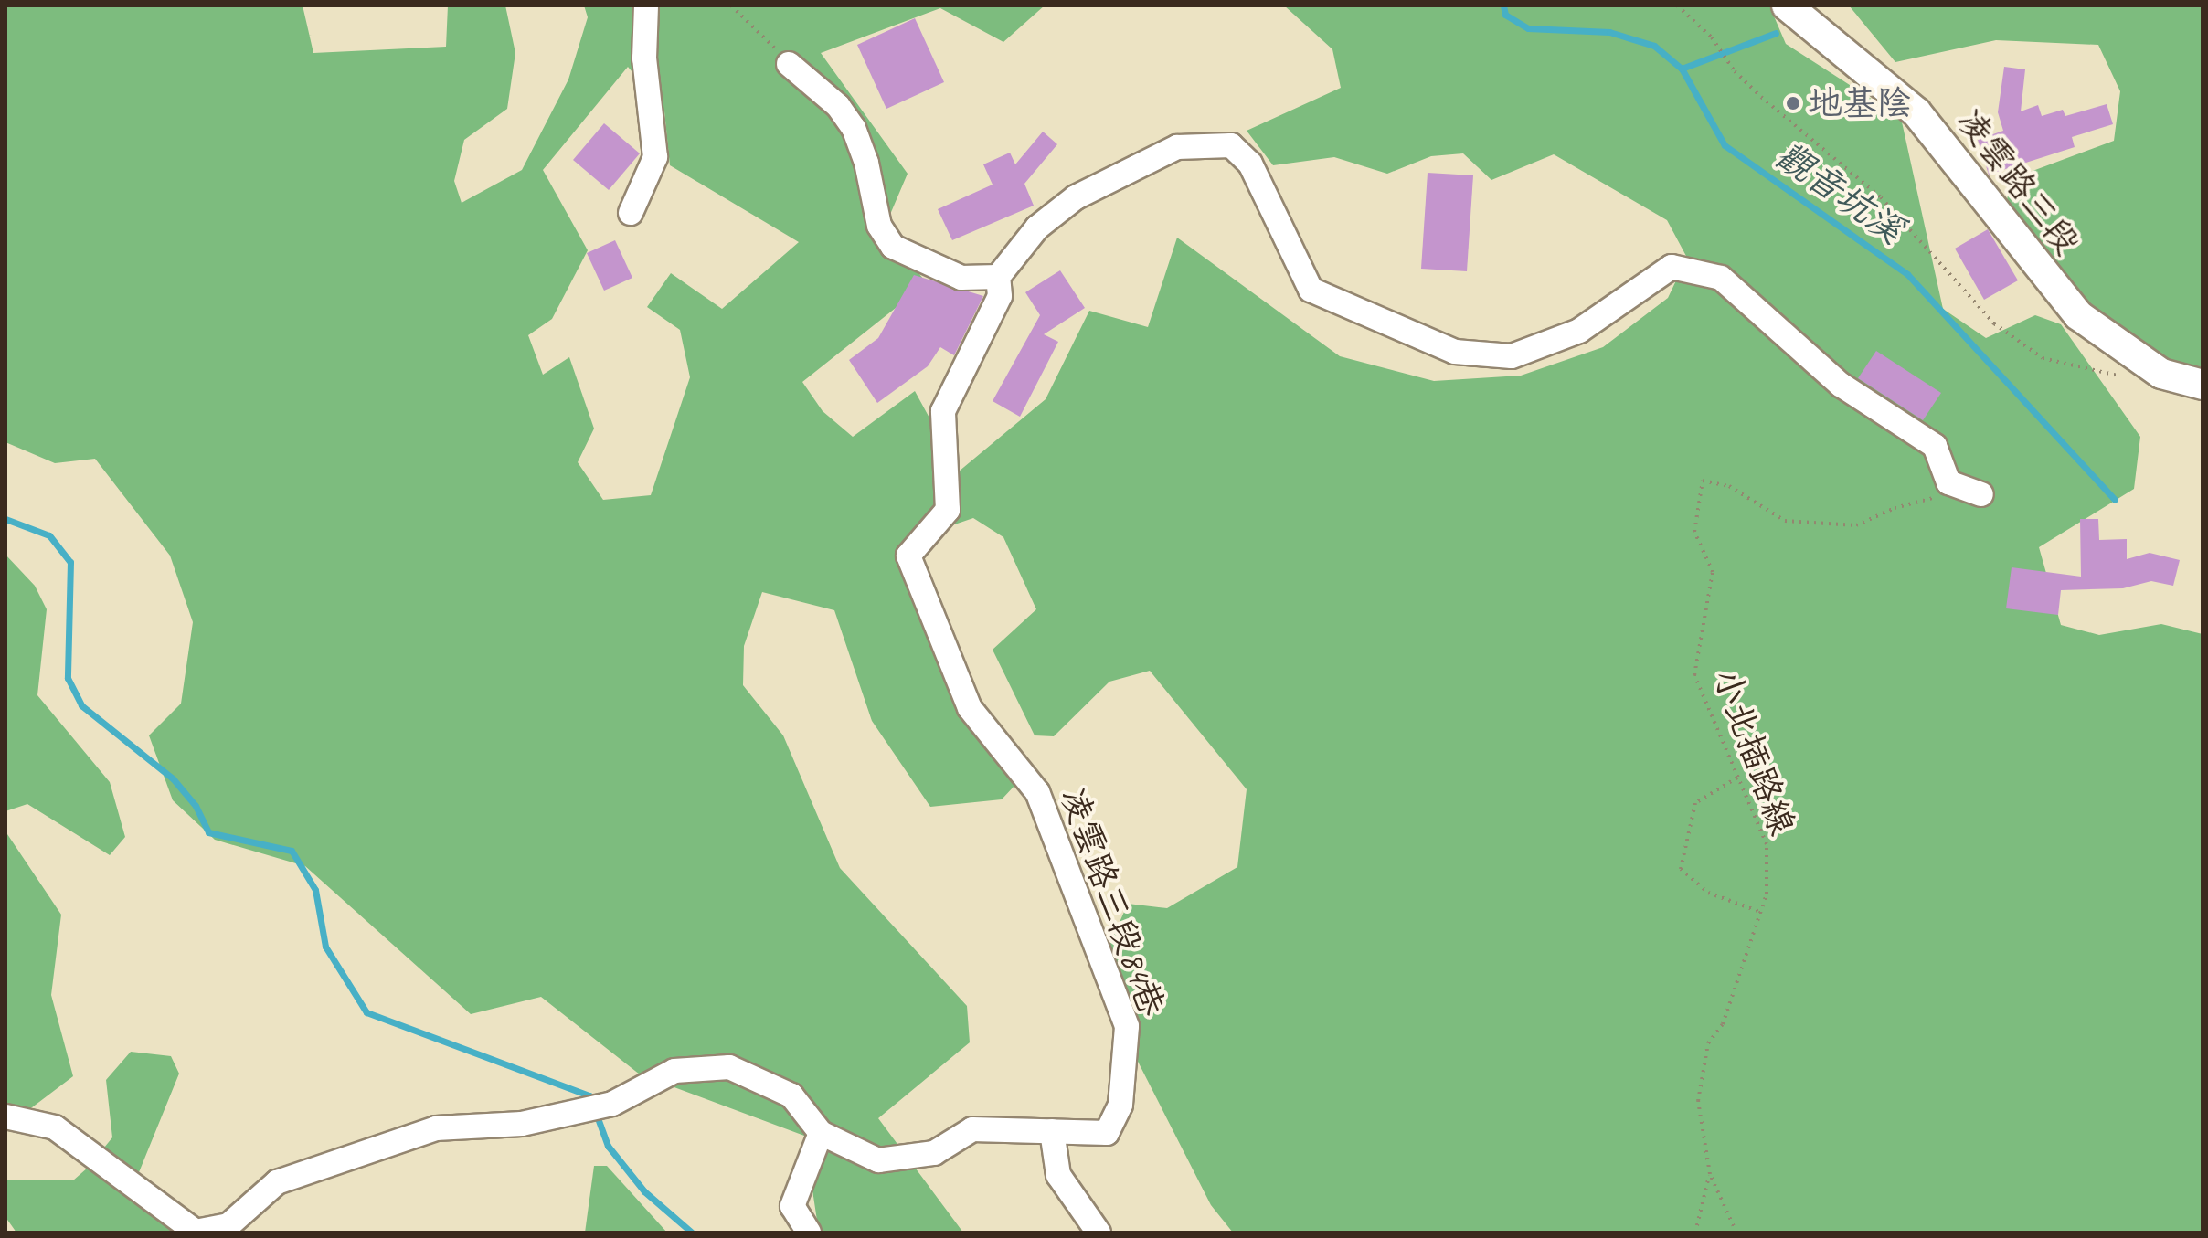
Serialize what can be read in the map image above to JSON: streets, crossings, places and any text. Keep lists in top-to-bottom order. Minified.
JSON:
{"streets":{"street":["凌雲路三段","凌雲路三段84巷"],"path":["小北插路線"]},"water":["觀音坑溪"],"places":["地基陰"]}
